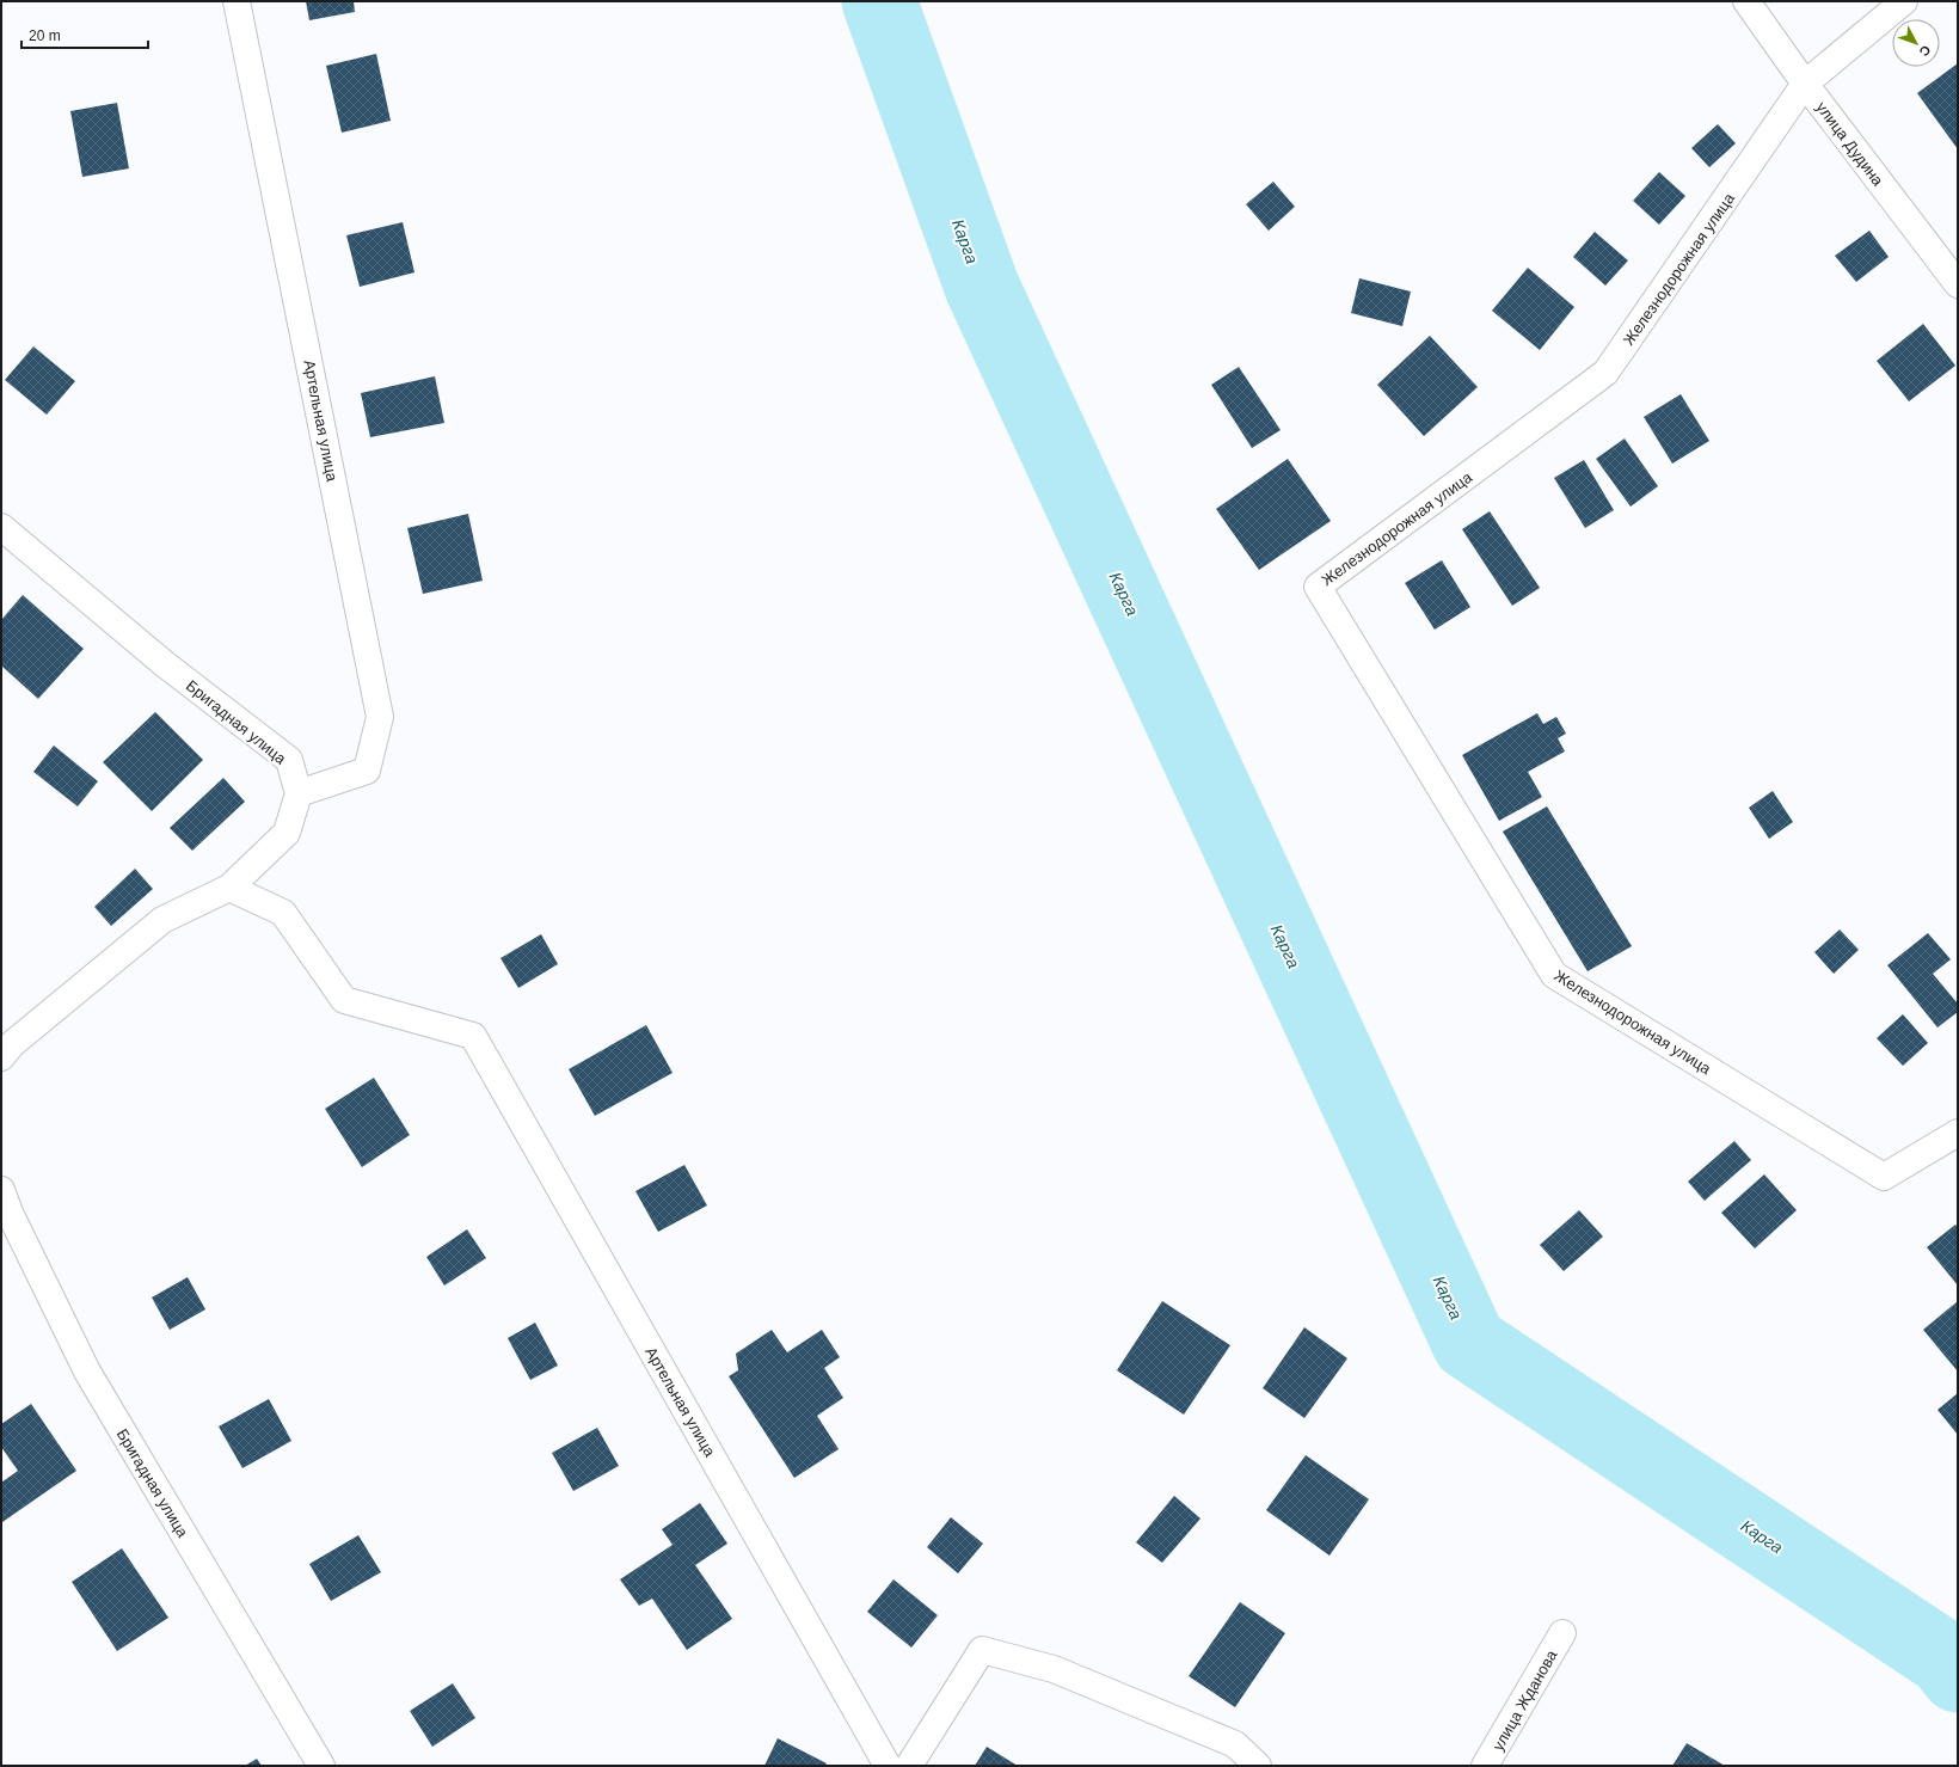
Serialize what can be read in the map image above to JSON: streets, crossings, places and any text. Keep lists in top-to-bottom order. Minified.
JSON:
{"streets":{"street":["улица Дудина","Железнодорожная улица","Артельная улица","Бригадная улица","улица Жданова"]},"crossings":[["улица Дудина","Железнодорожная улица"],["Артельная улица","Бригадная улица"]],"water":["Карга"],"scale_bar":"20 m","north":"bottom right"}
